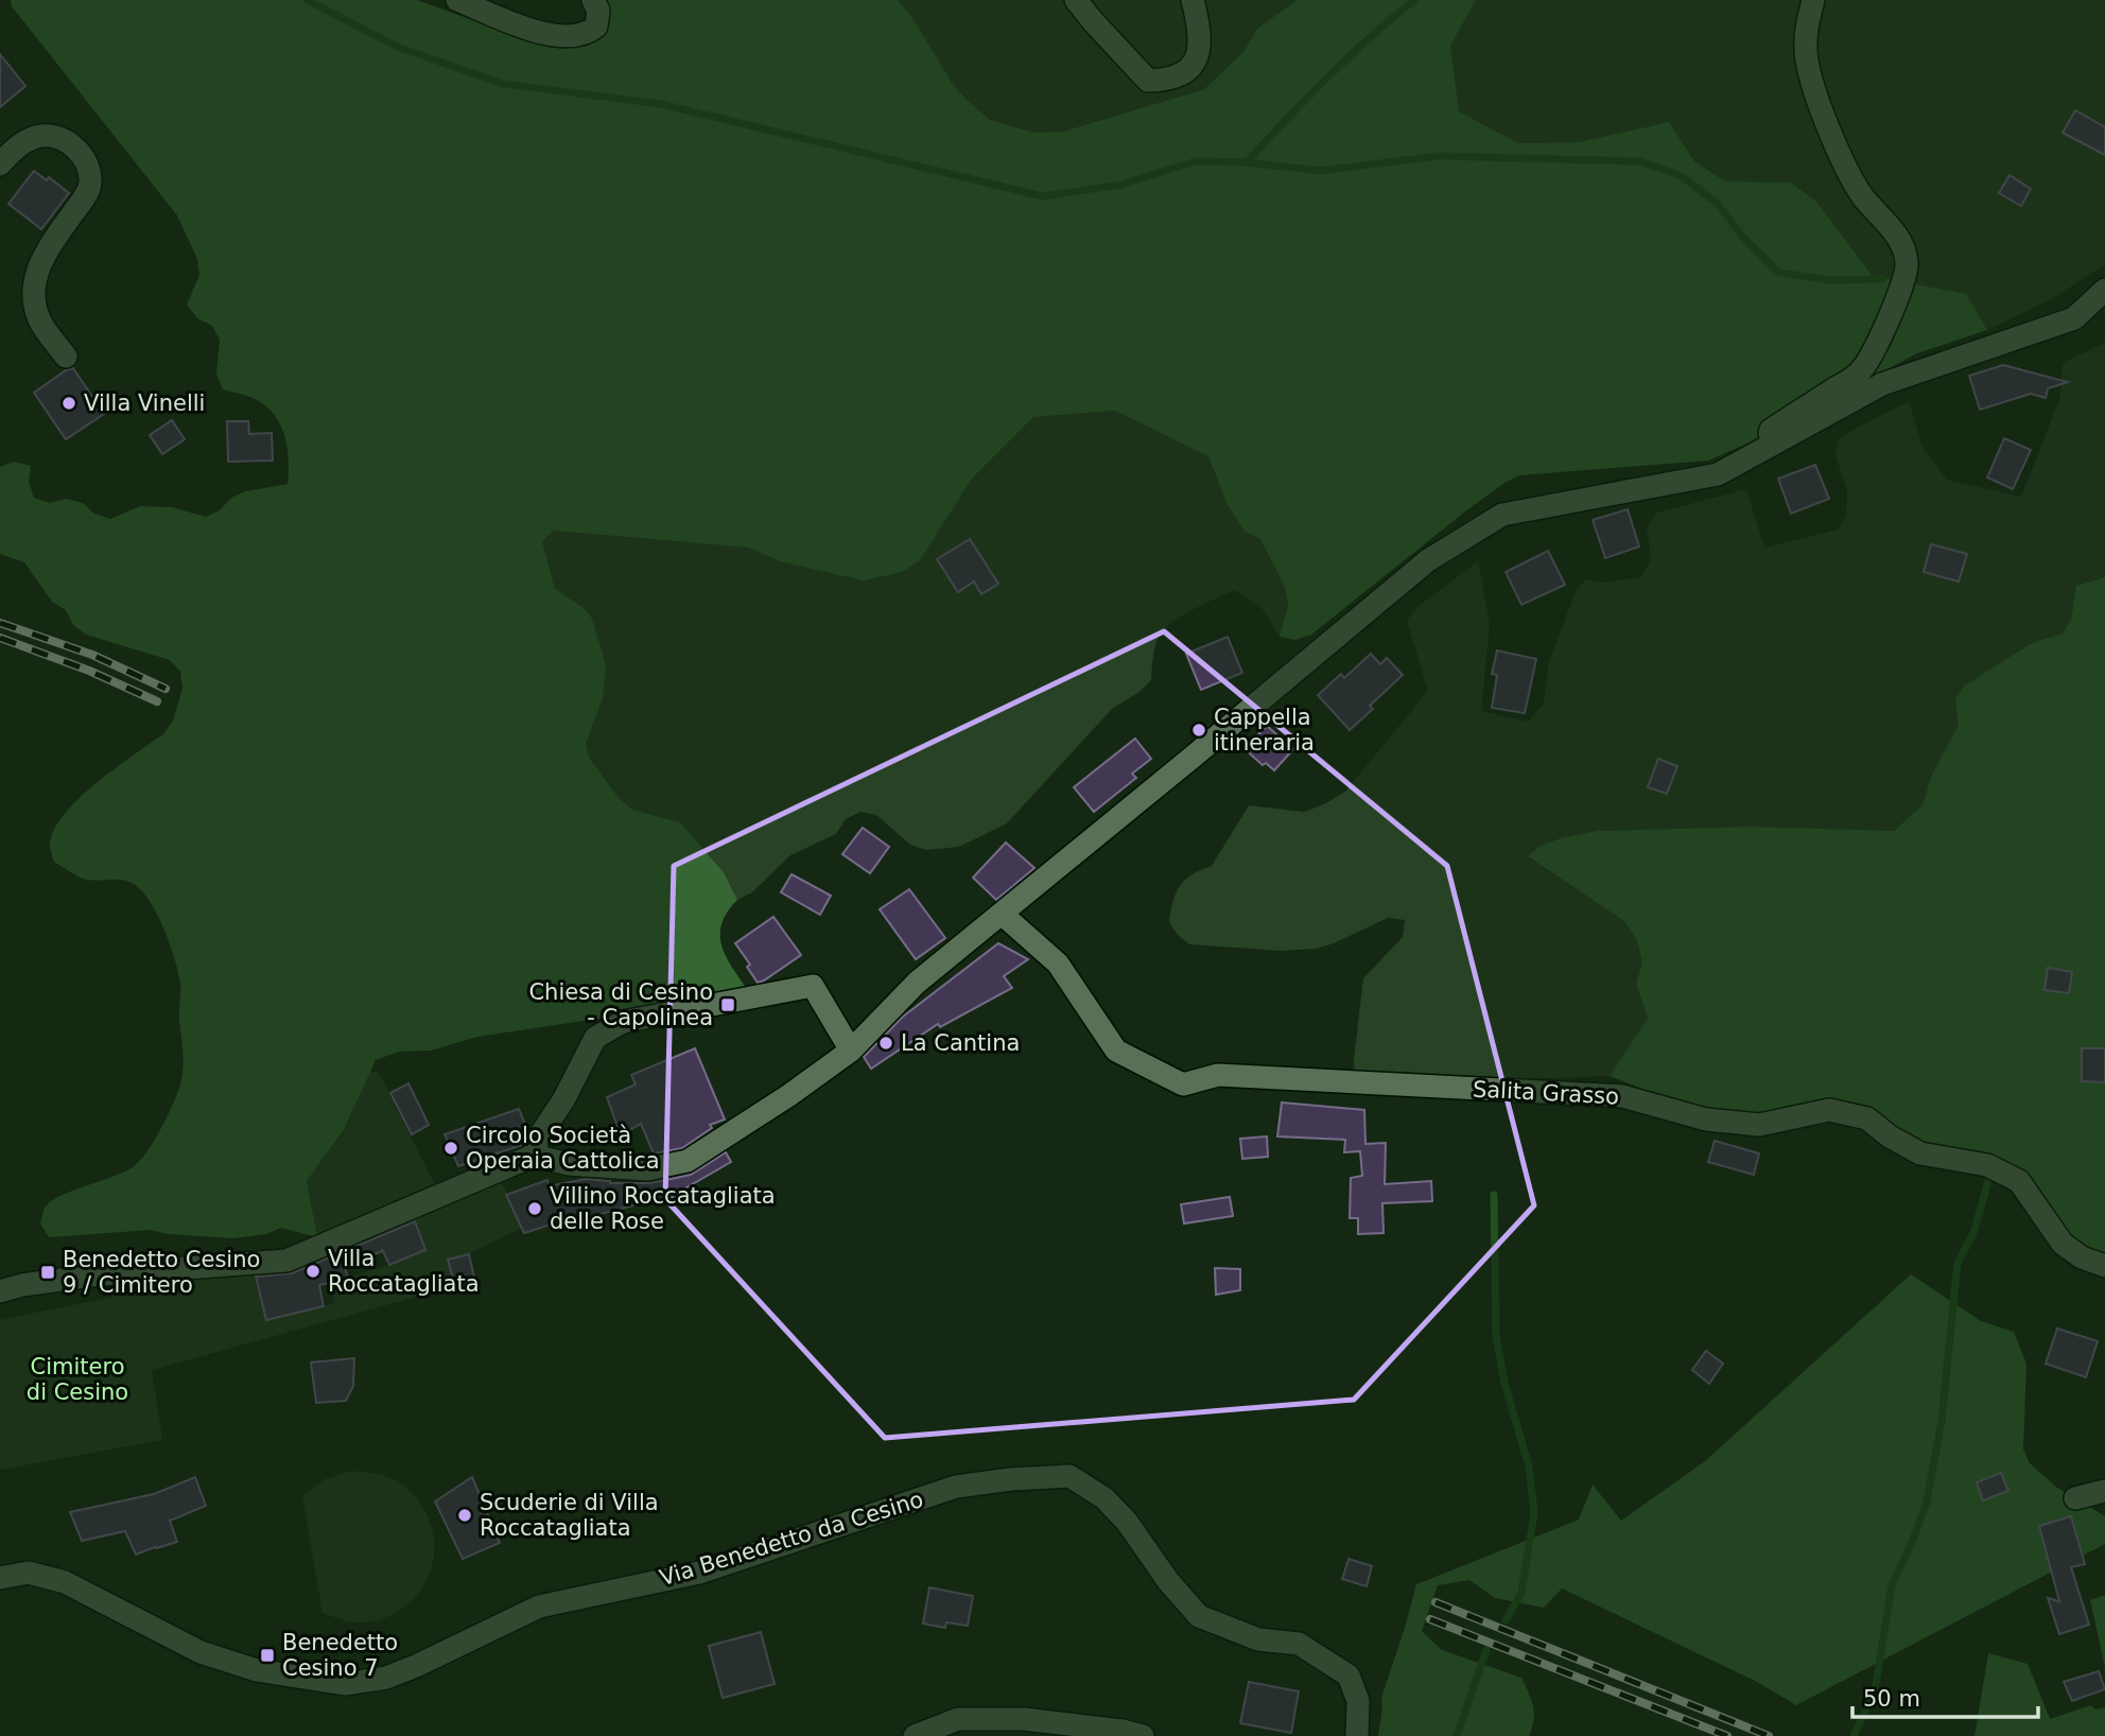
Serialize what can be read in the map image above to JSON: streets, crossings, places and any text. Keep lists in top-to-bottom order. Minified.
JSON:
{"streets":{"street":["Salita Grasso","Via Benedetto da Cesino"]},"parks":["Cimitero di Cesino"],"places":{"other":["Villa Vinelli","Cappella itineraria","La Cantina","Circolo Società Operaia Cattolica","Villino Roccatagliata delle Rose","Villa Roccatagliata","Scuderie di Villa Roccatagliata"],"transit":["Chiesa di Cesino - Capolinea","Benedetto Cesino 9 / Cimitero","Benedetto Cesino 7"]},"scale_bar":"50 m"}
